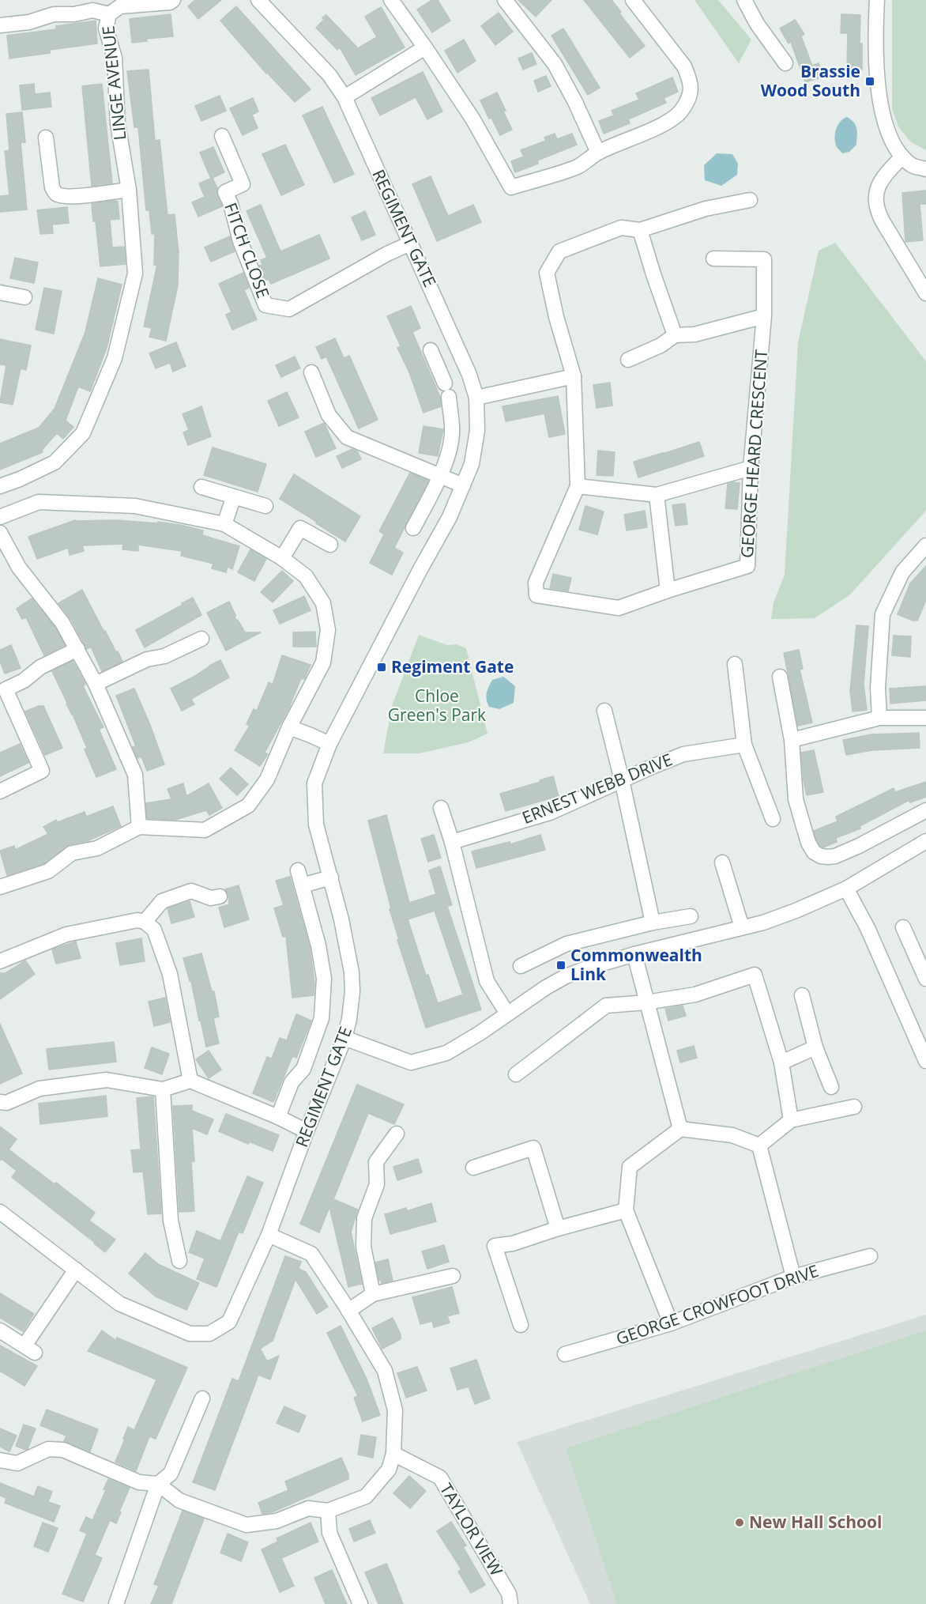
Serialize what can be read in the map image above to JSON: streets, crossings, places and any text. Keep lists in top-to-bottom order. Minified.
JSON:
{"streets":{"street":["LINGE AVENUE","REGIMENT GATE","FITCH CLOSE","GEORGE HEARD CRESCENT","ERNEST WEBB DRIVE","GEORGE CROWFOOT DRIVE","TAYLOR VIEW"]},"crossings":[["REGIMENT GATE","FITCH CLOSE"]],"parks":["Chloe Green's Park"],"places":{"transit":["Brassie Wood South","Regiment Gate","Commonwealth Link"],"other":["New Hall School"]}}
